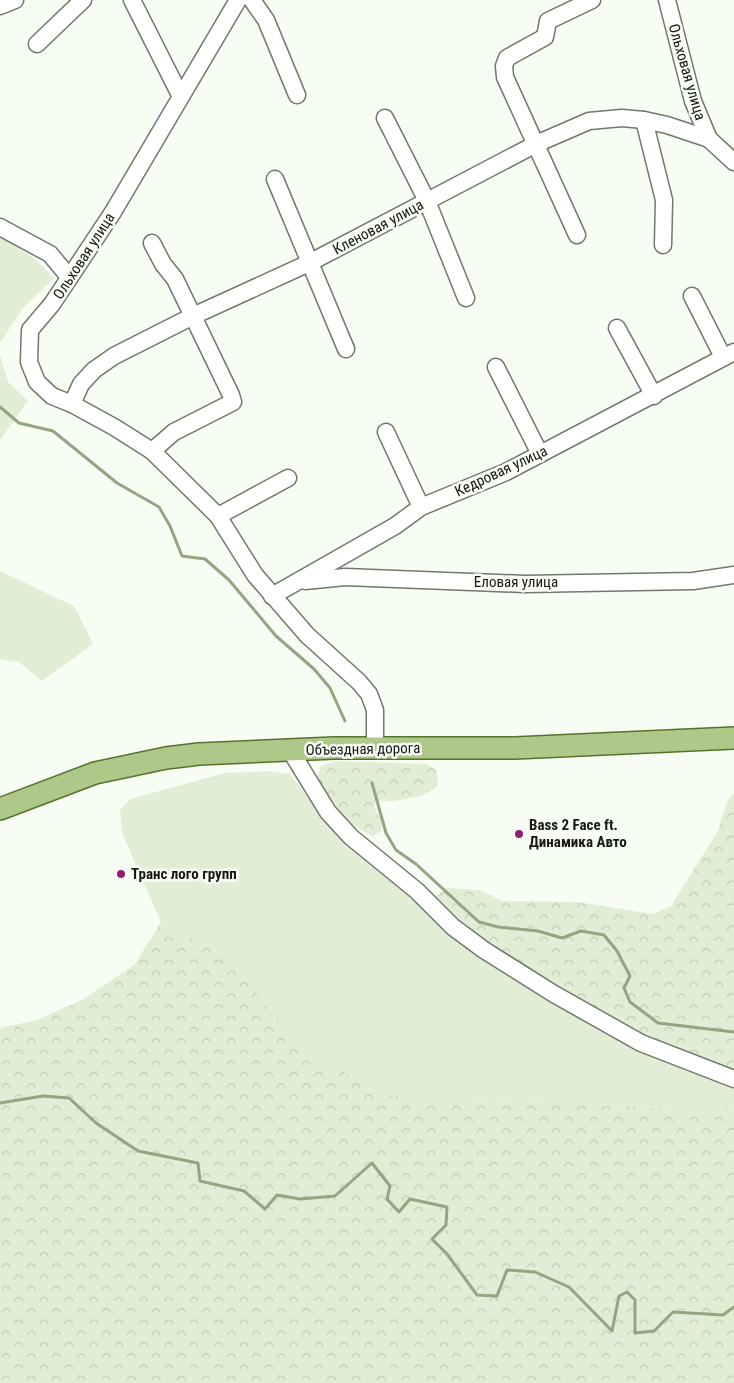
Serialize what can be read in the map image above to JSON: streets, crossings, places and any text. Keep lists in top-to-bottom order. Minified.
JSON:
{"streets":{"main road":["Объездная дорога"],"street":["Ольховая улица","Кленовая улица","Кедровая улица","Еловая улица"]},"crossings":[["Ольховая улица","Кленовая улица"],["Ольховая улица","Кедровая улица"],["Ольховая улица","Объездная дорога"],["Кедровая улица","Еловая улица"]],"places":["Bass 2 Face ft. Динамика Авто","Транс лого групп"]}
